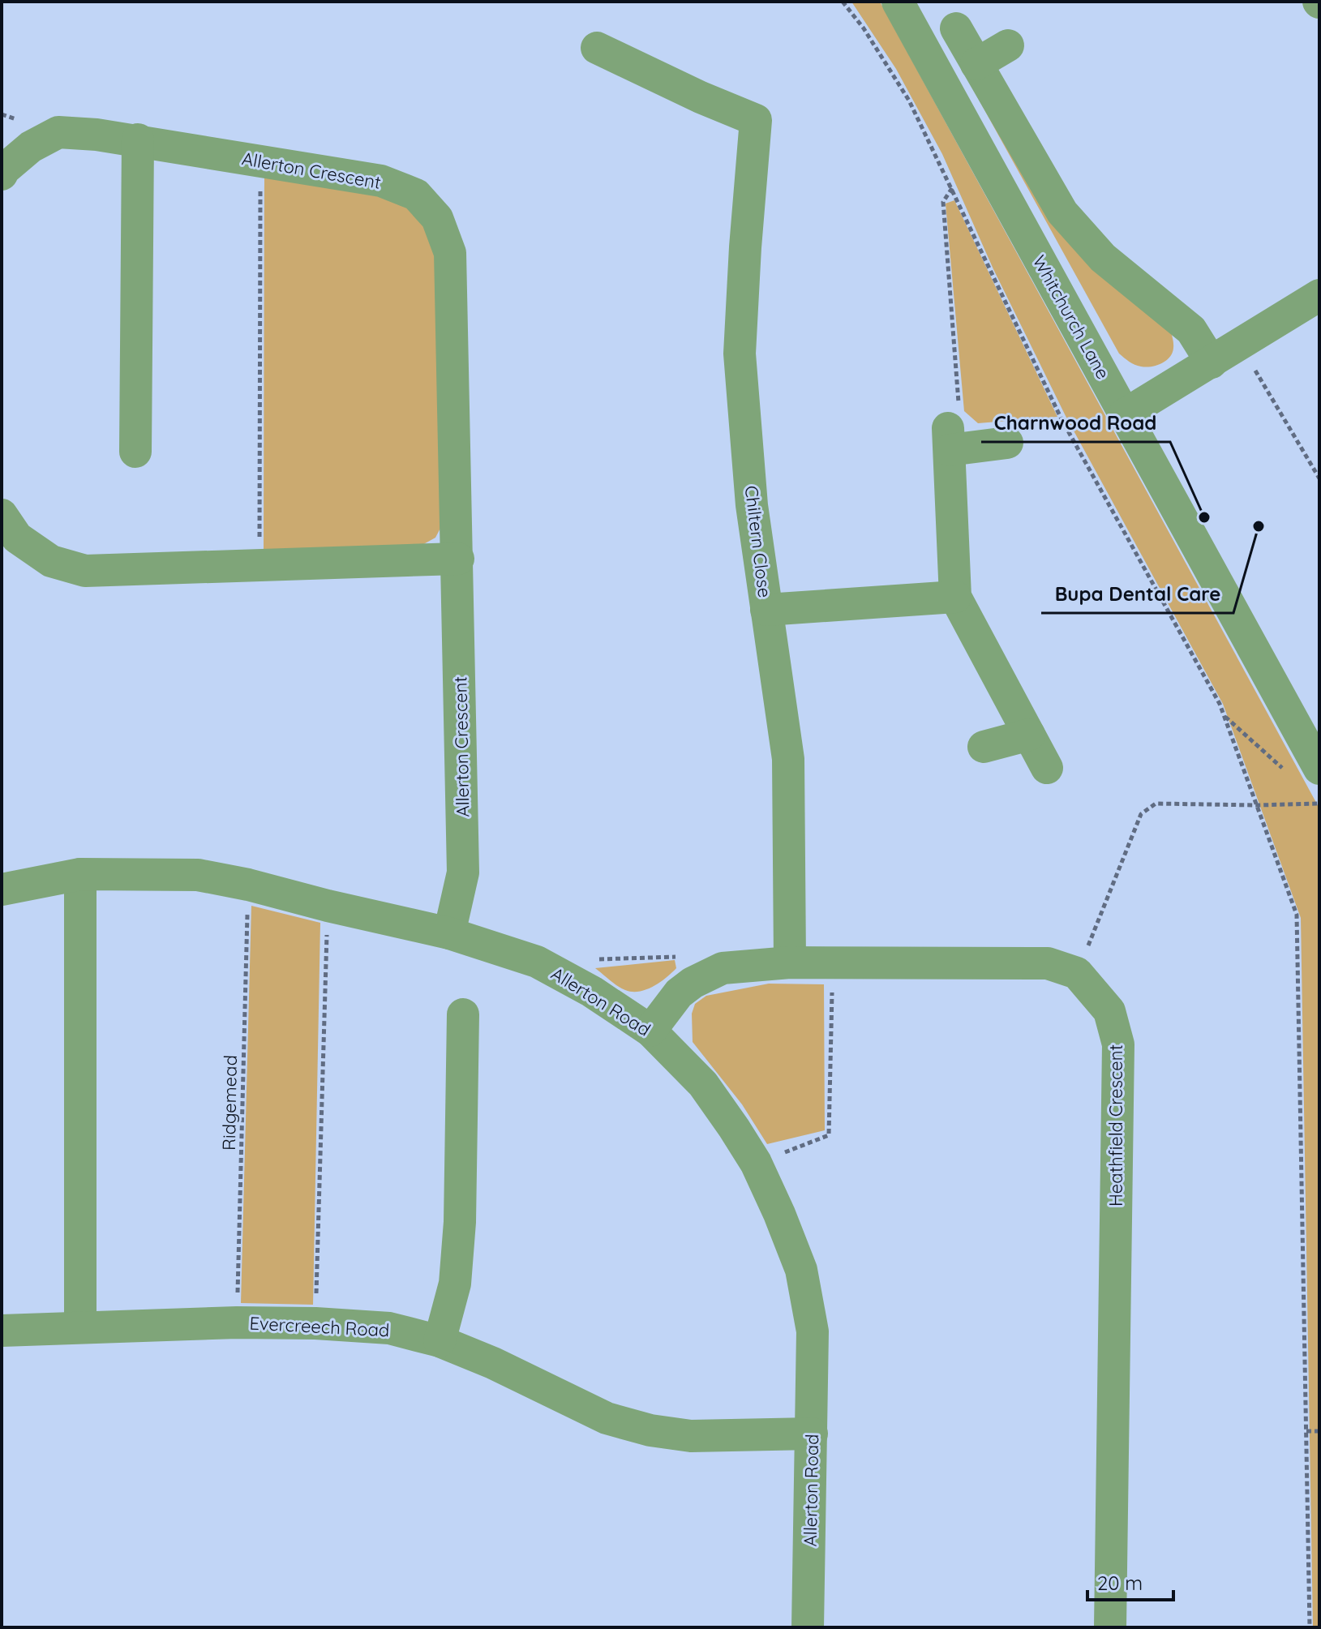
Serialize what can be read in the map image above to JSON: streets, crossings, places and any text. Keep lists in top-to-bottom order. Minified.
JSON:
{"streets":{"street":["Allerton Crescent","Whitchurch Lane","Chiltern Close","Allerton Road","Heathfield Crescent","Evercreech Road"],"path":["Ridgemead"]},"crossings":[["Allerton Crescent","Allerton Road"],["Allerton Road","Ridgemead"],["Allerton Road","Evercreech Road"],["Ridgemead","Evercreech Road"]],"places":["Charnwood Road","Bupa Dental Care"],"scale_bar":"20 m"}
